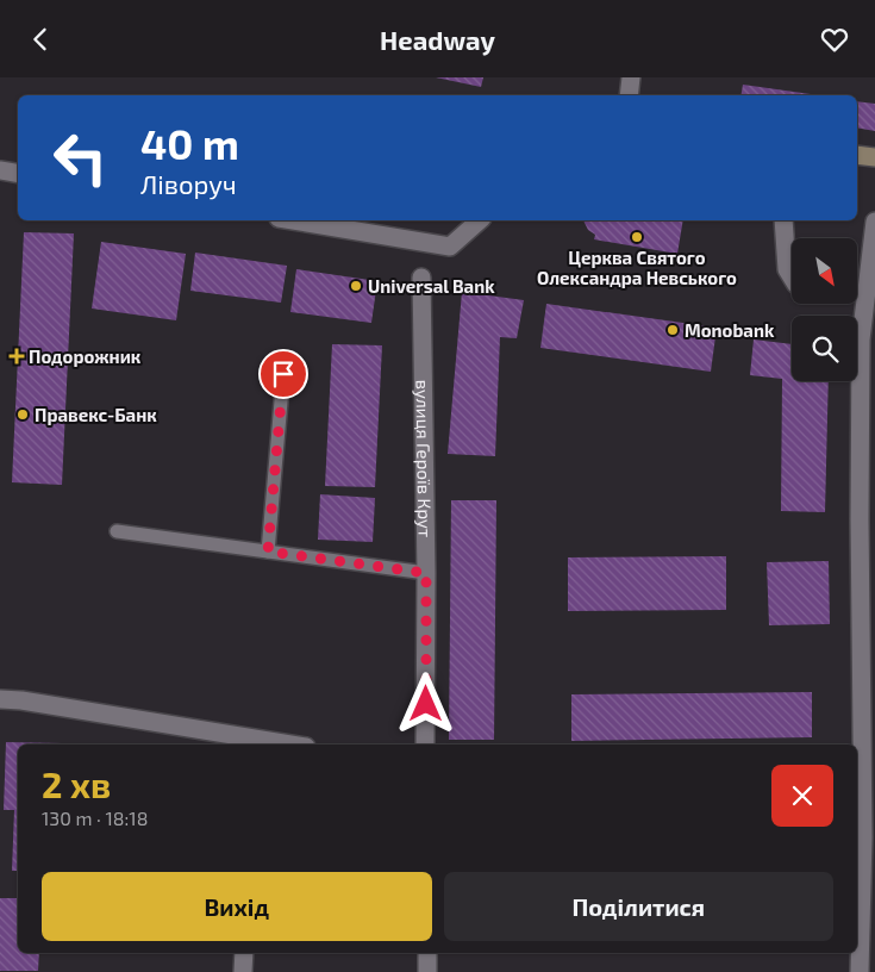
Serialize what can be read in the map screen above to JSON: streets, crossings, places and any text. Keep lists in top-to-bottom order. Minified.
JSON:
{"streets":{"street":["вулиця Героїв Крут"]},"places":{"other":["Церква Святого Олександра Невського","Universal Bank","Monobank","Правекс-Банк"],"health":["Подорожник"]},"north":"bottom right","page":{"header":"Headway","turn":["40 m","Ліворуч"],"heading":["2 хв","130 m · 18:18"],"buttons":["Вихід","Поділитися"]}}
